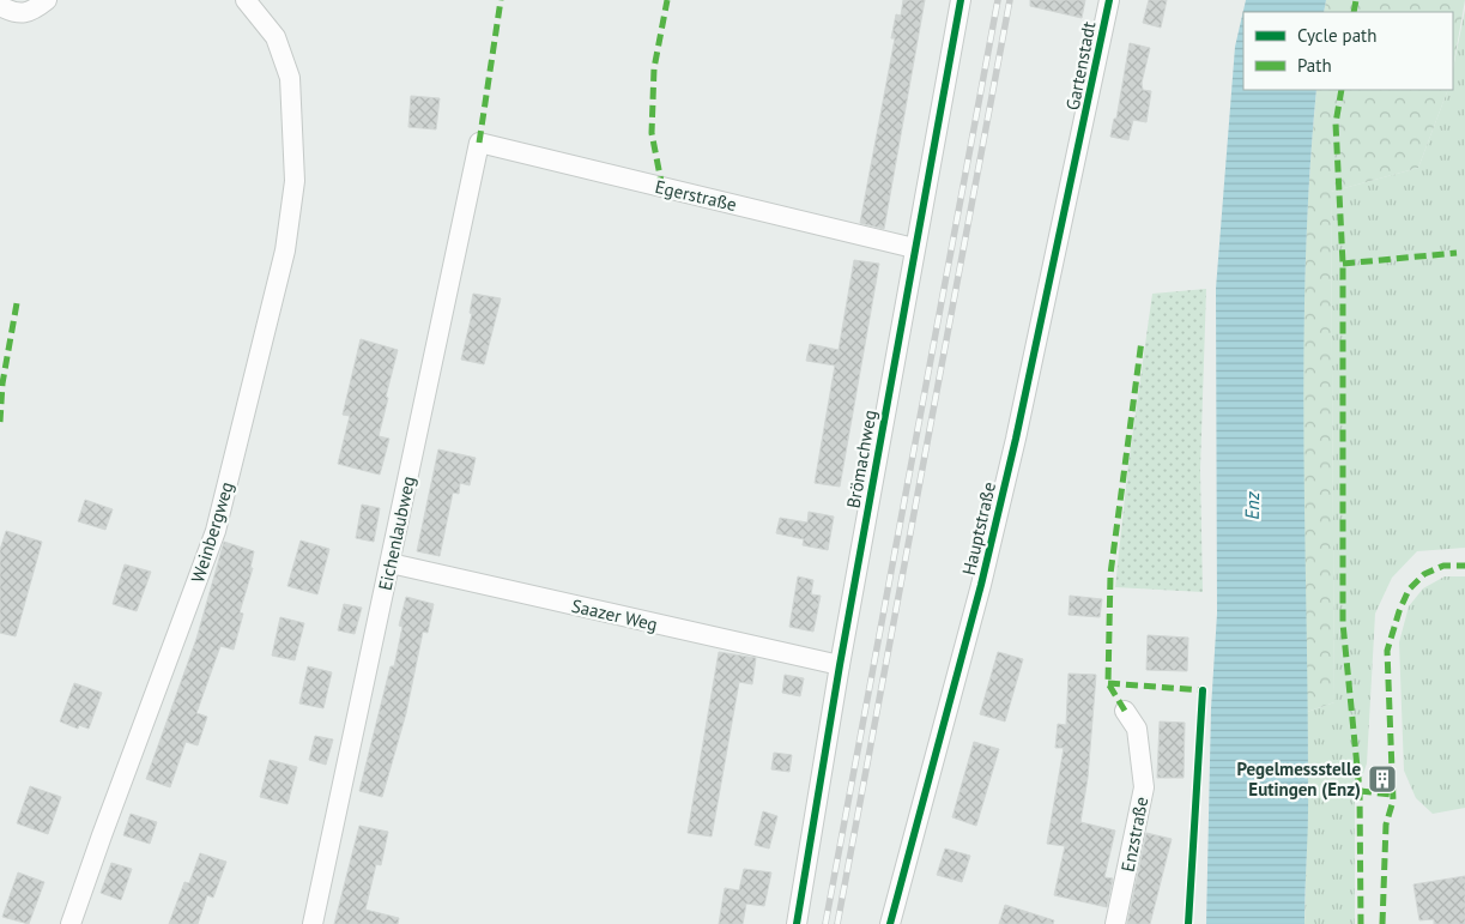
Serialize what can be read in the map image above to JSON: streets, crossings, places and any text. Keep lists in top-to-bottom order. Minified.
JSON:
{"streets":{"street":["Gartenstadt","Egerstraße","Brömachweg","Hauptstraße","Weinbergweg","Eichenlaubweg","Saazer Weg","Enzstraße"]},"crossings":[["Gartenstadt","Hauptstraße"],["Egerstraße","Brömachweg"],["Egerstraße","Eichenlaubweg"],["Brömachweg","Saazer Weg"],["Eichenlaubweg","Saazer Weg"]],"water":["Enz"],"places":{"building":["Pegelmessstelle Eutingen (Enz)"]},"legend":["Cycle path","Path"]}
